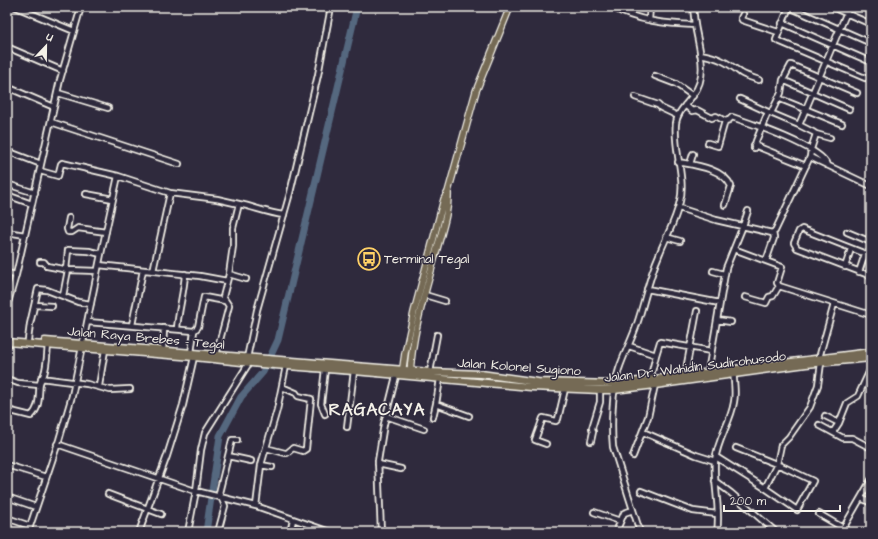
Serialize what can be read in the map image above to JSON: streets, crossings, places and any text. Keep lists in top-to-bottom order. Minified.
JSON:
{"streets":{"highway":["Jalan Raya Brebes - Tegal","Jalan Kolonel Sugiono","Jalan Dr. Wahidin Sudirohusodo"]},"crossings":[["Jalan Raya Brebes - Tegal","Jalan Kolonel Sugiono"],["Jalan Kolonel Sugiono","Jalan Dr. Wahidin Sudirohusodo"]],"districts":["RAGACAYA"],"places":{"bus stop":["Terminal Tegal"]},"scale_bar":"200 m","north":"top"}
